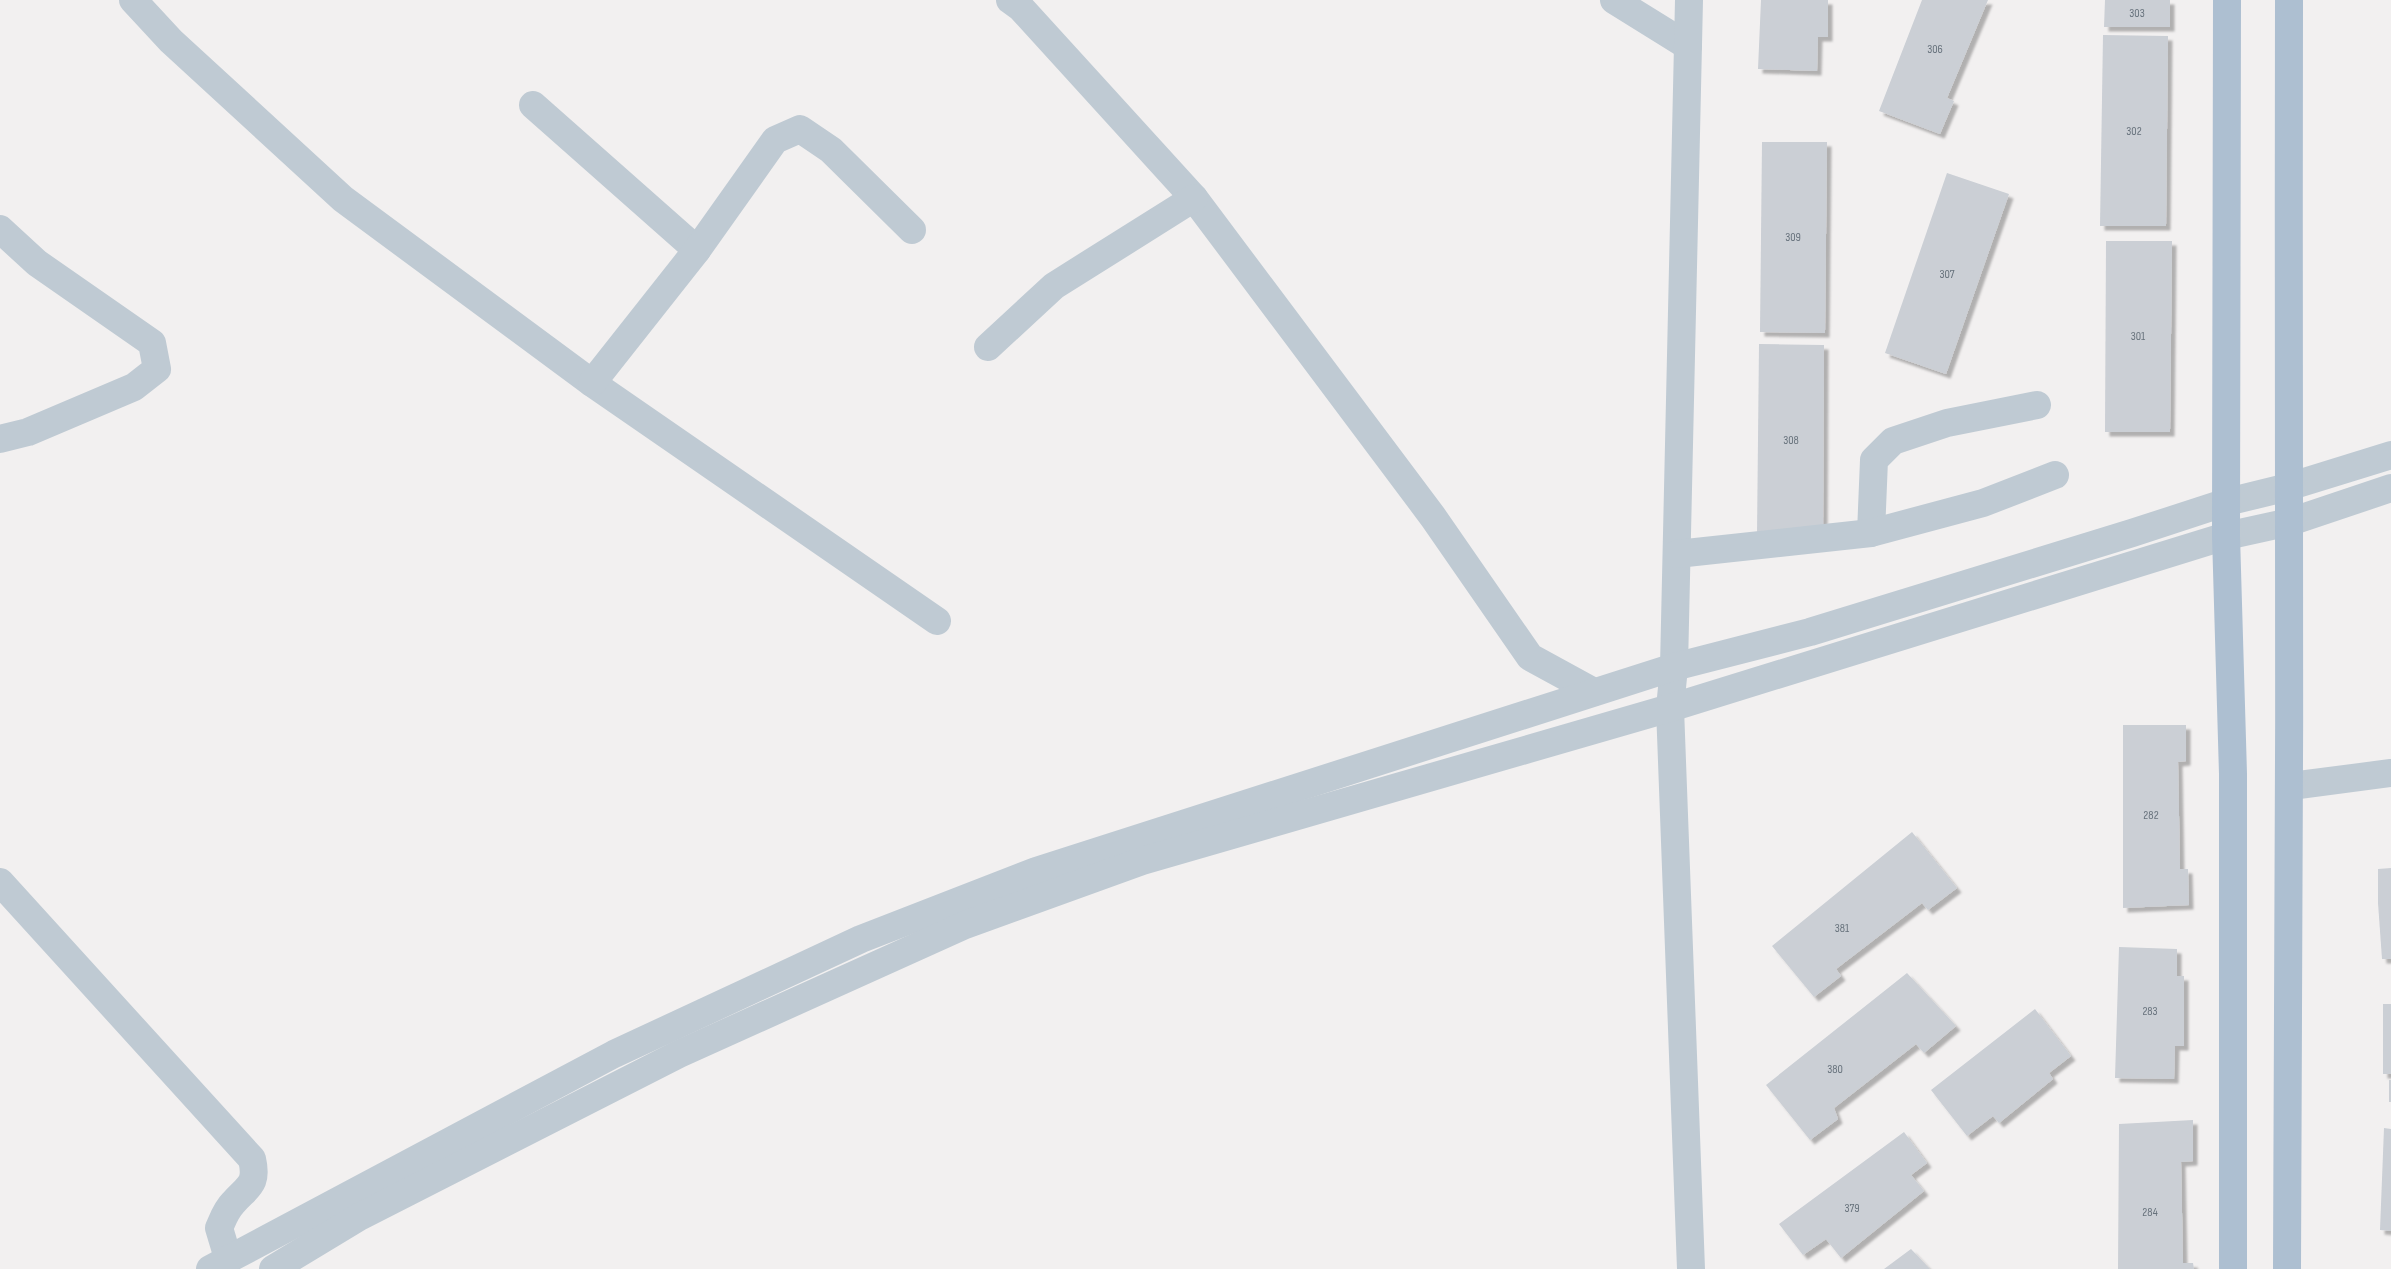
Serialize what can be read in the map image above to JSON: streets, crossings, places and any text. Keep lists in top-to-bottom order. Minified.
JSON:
{"house_numbers":["303","306","302","309","307","301","308","282","381","283","380","379","284"]}
